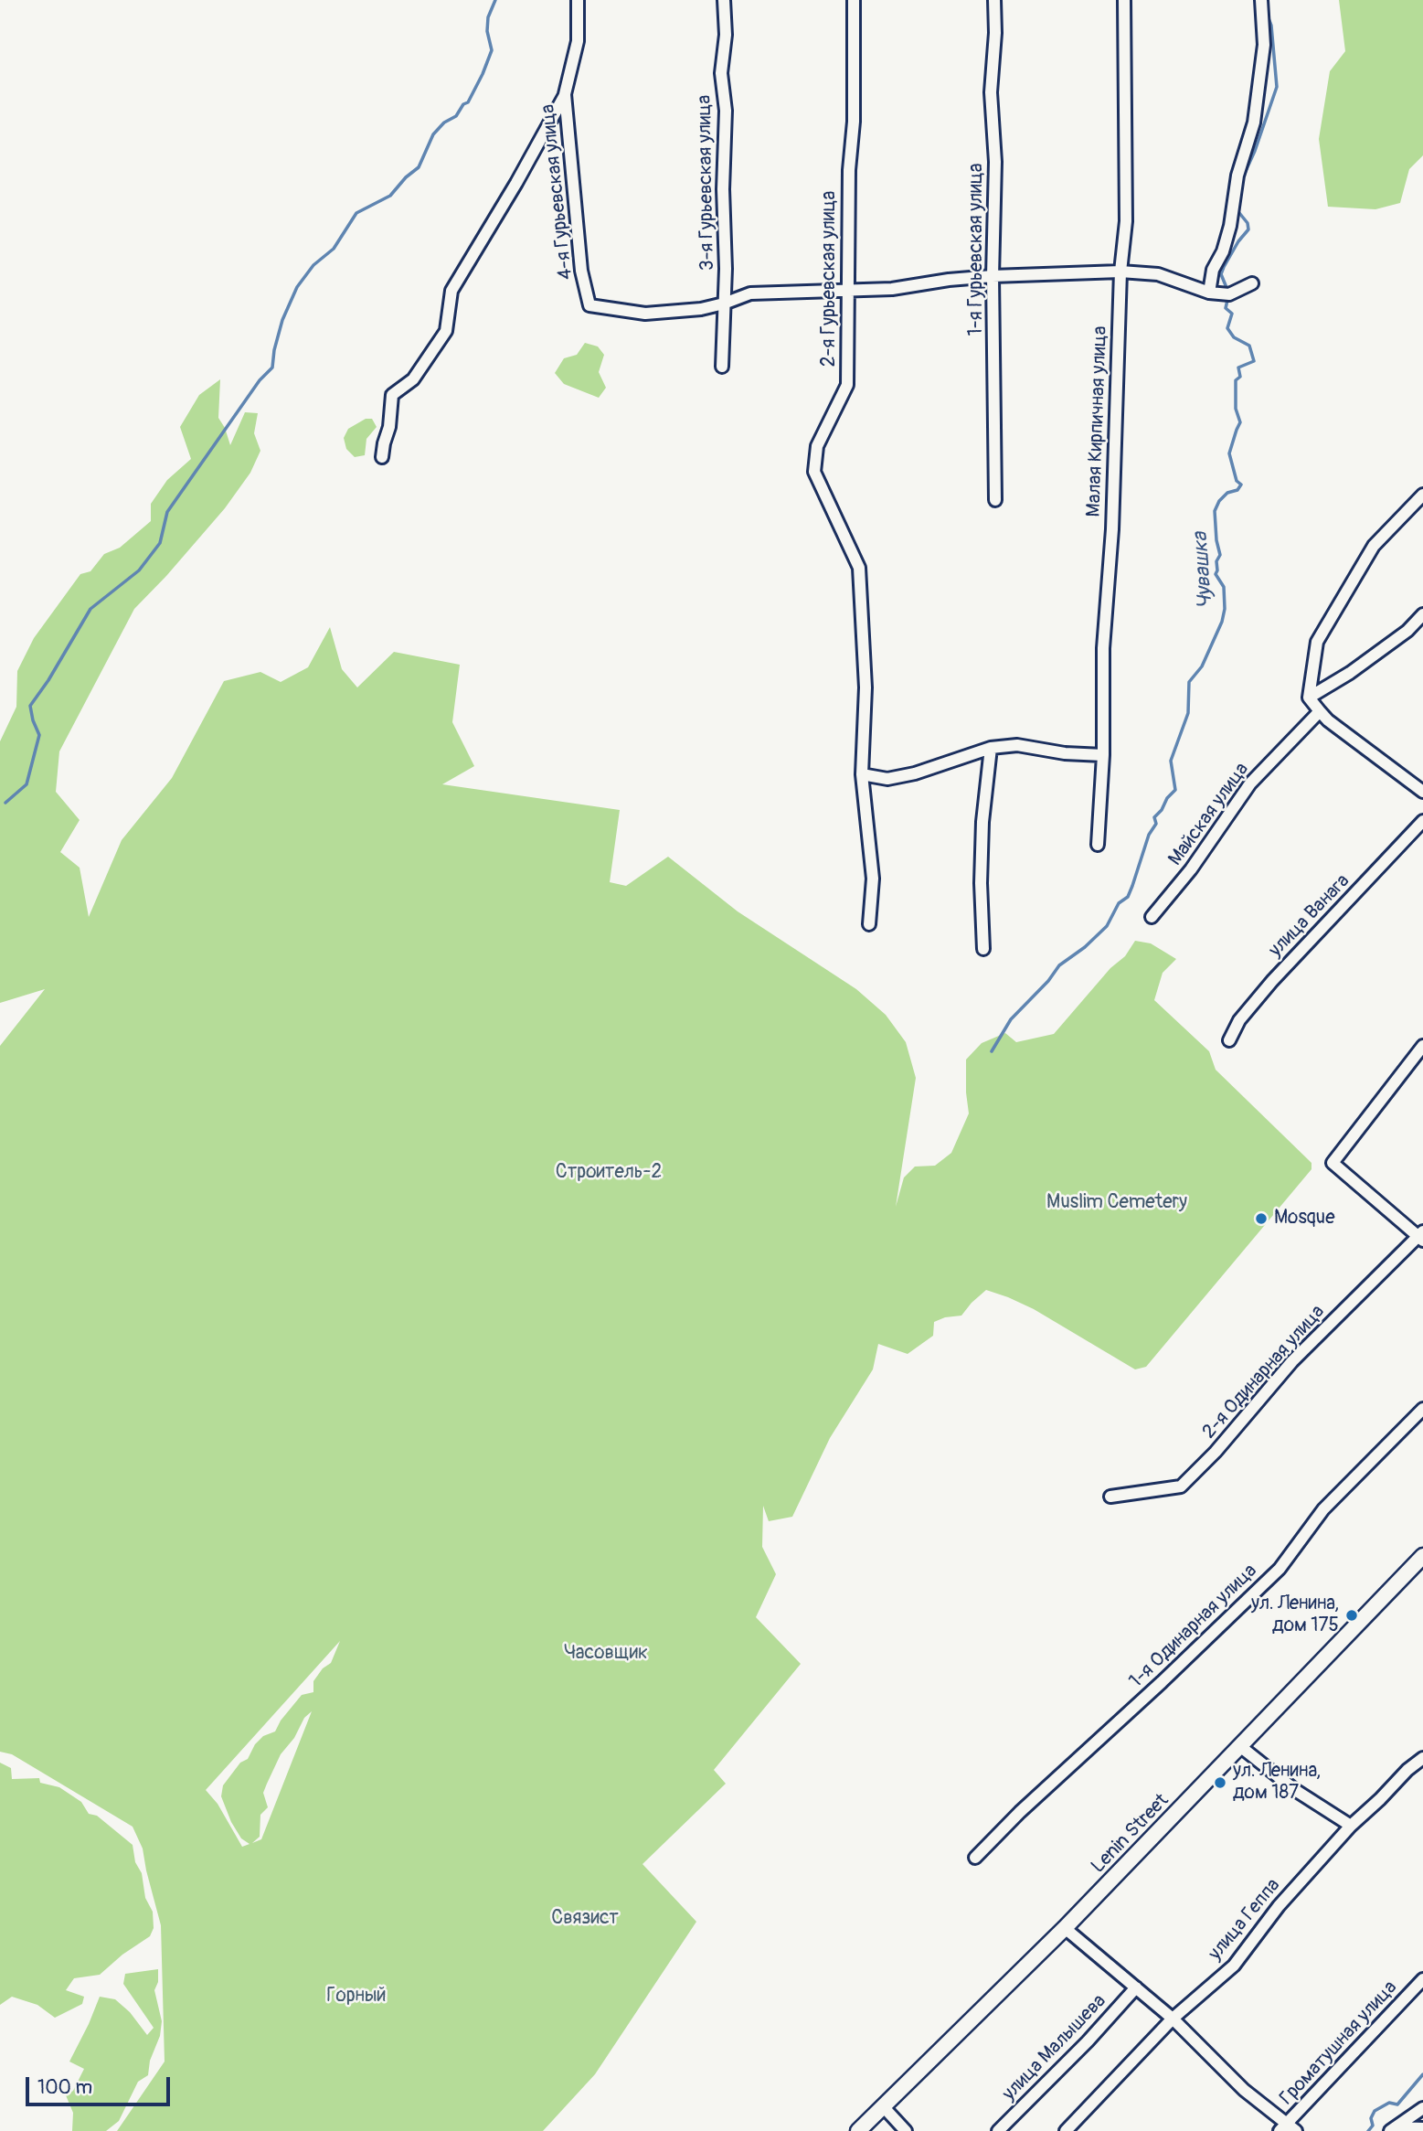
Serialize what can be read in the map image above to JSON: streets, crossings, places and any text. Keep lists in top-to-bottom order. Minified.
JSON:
{"streets":{"main road":["Lenin Street"],"street":["3-я Гурьевская улица","4-я Гурьевская улица","1-я Гурьевская улица","2-я Гурьевская улица","Малая Кирпичная улица","Майская улица","улица Ванага","2-я Одинарная улица","1-я Одинарная улица","улица Геппа","Громатушная улица","улица Малышева"]},"crossings":[["3-я Гурьевская улица","4-я Гурьевская улица"]],"water":["Чувашка"],"parks":["Строитель-2","Muslim Cemetery","Часовщик","Связист","Горный"],"places":["Mosque","ул. Ленина, дом 175","ул. Ленина, дом 187"],"scale_bar":"100 m"}
